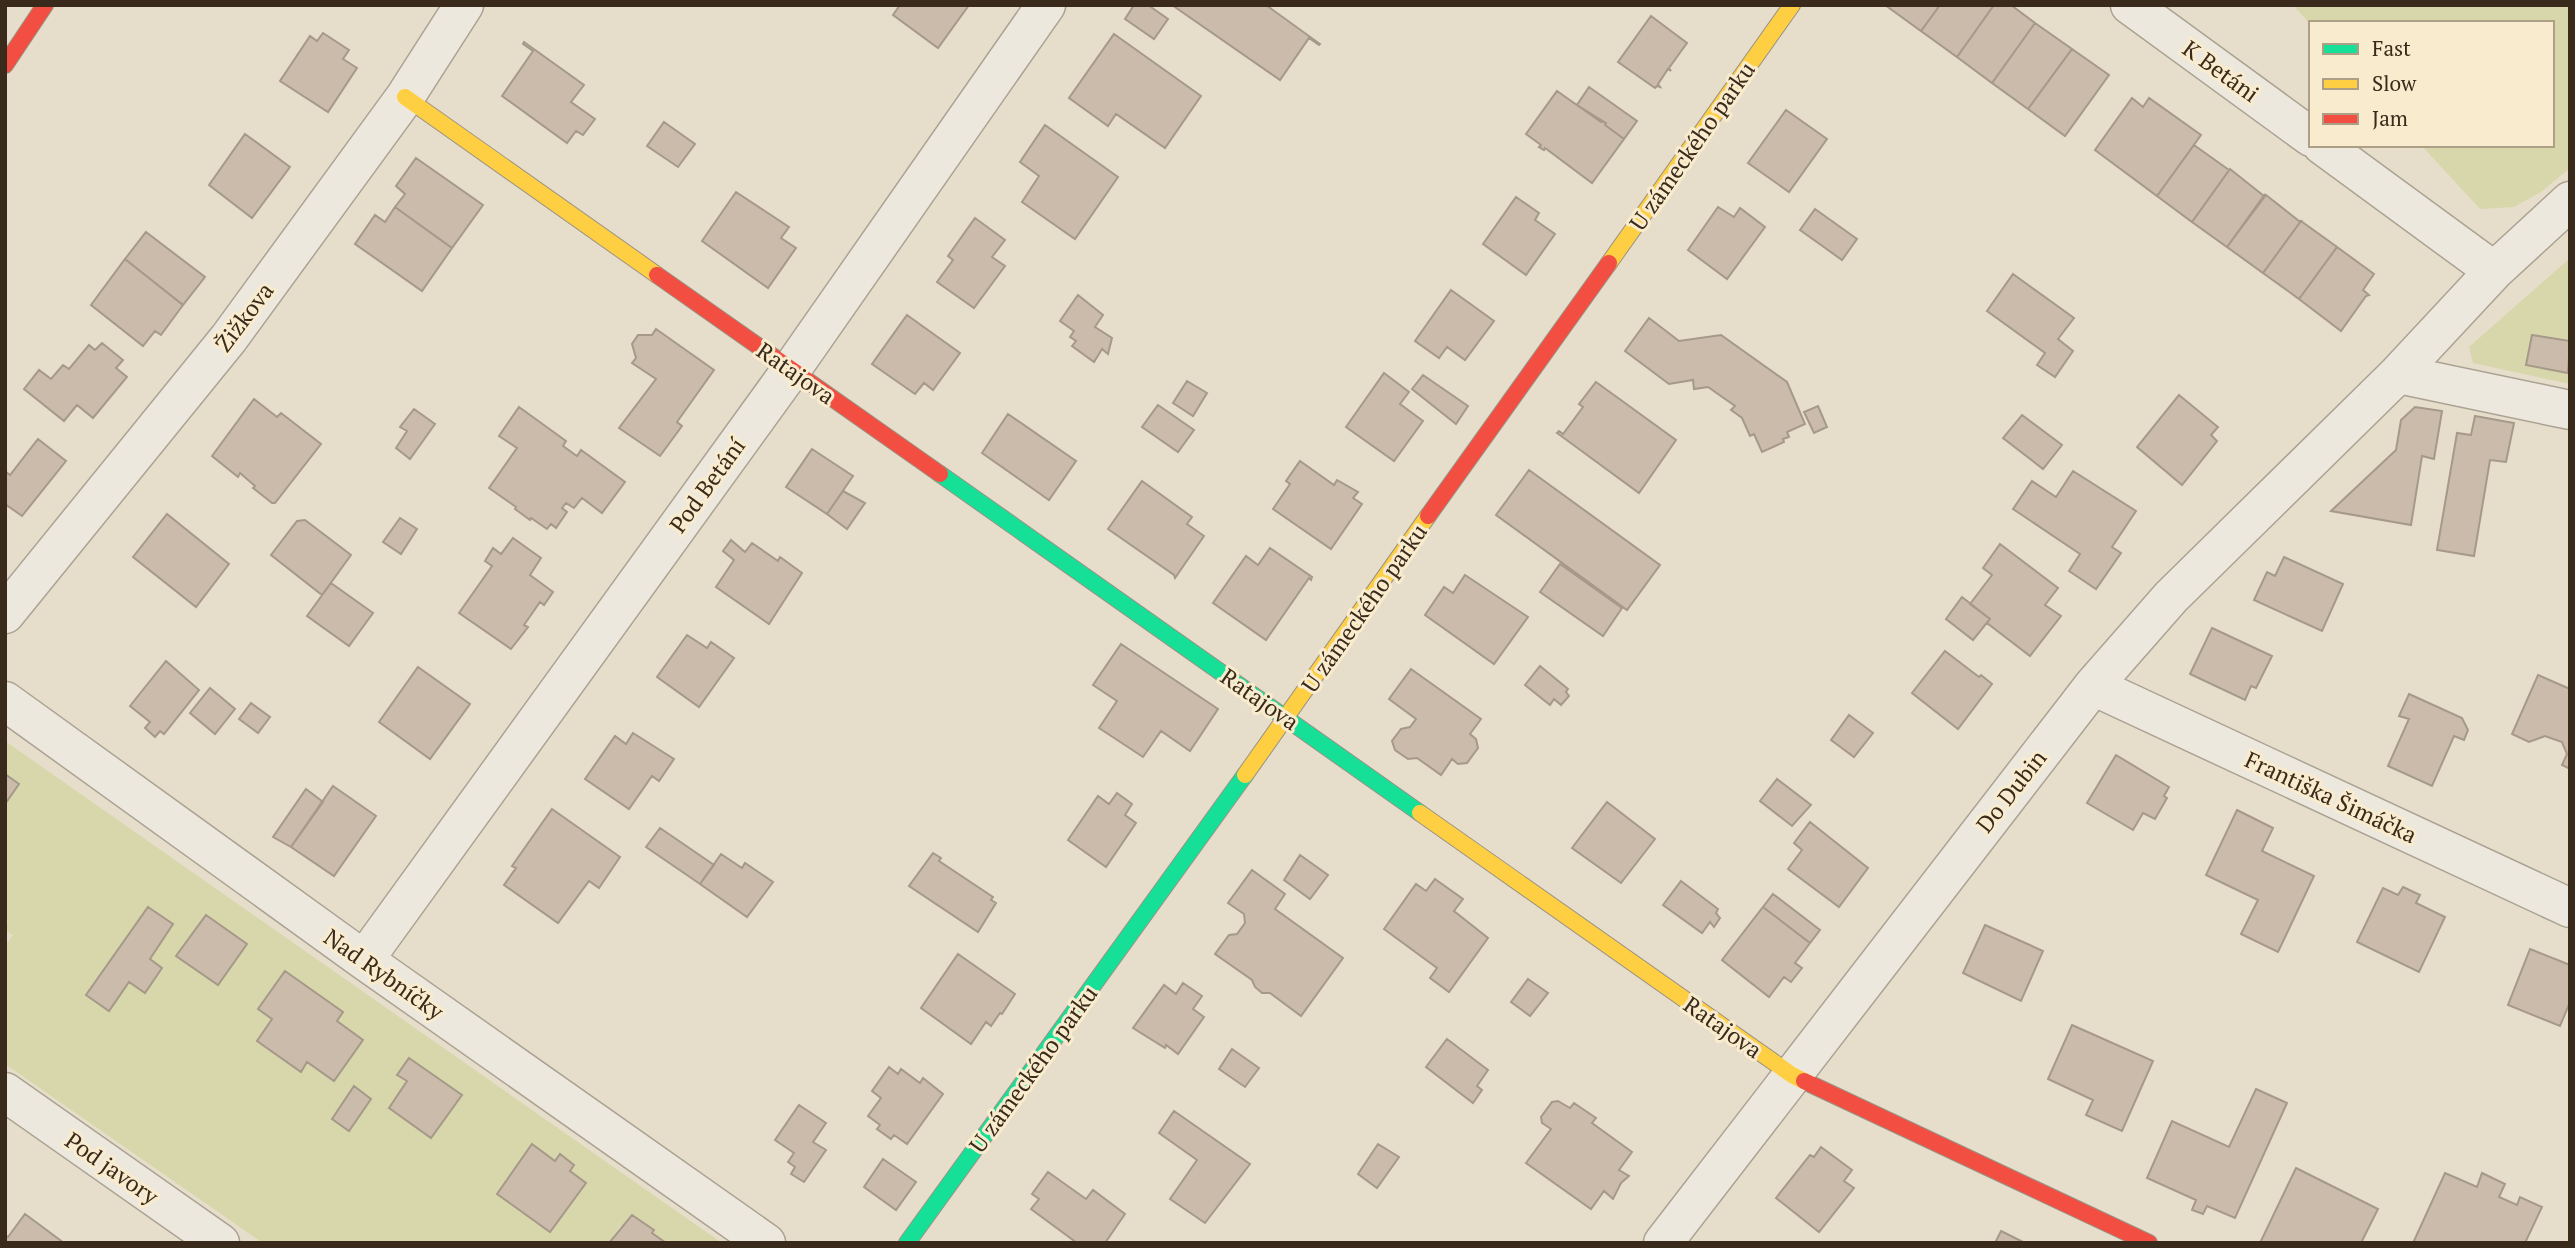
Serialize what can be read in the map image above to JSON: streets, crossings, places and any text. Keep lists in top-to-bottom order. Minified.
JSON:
{"streets":{"street":["K Betáni","U zámeckého parku","Žižkova","Ratajova","Pod Betání","Do Dubin","Františka Šimáčka","Nad Rybníčky","Pod javory"]},"crossings":[["U zámeckého parku","Ratajova"],["Žižkova","Ratajova"],["Ratajova","Pod Betání"],["Ratajova","Do Dubin"],["Pod Betání","Nad Rybníčky"],["Do Dubin","Františka Šimáčka"]],"legend":["Fast","Slow","Jam"]}
